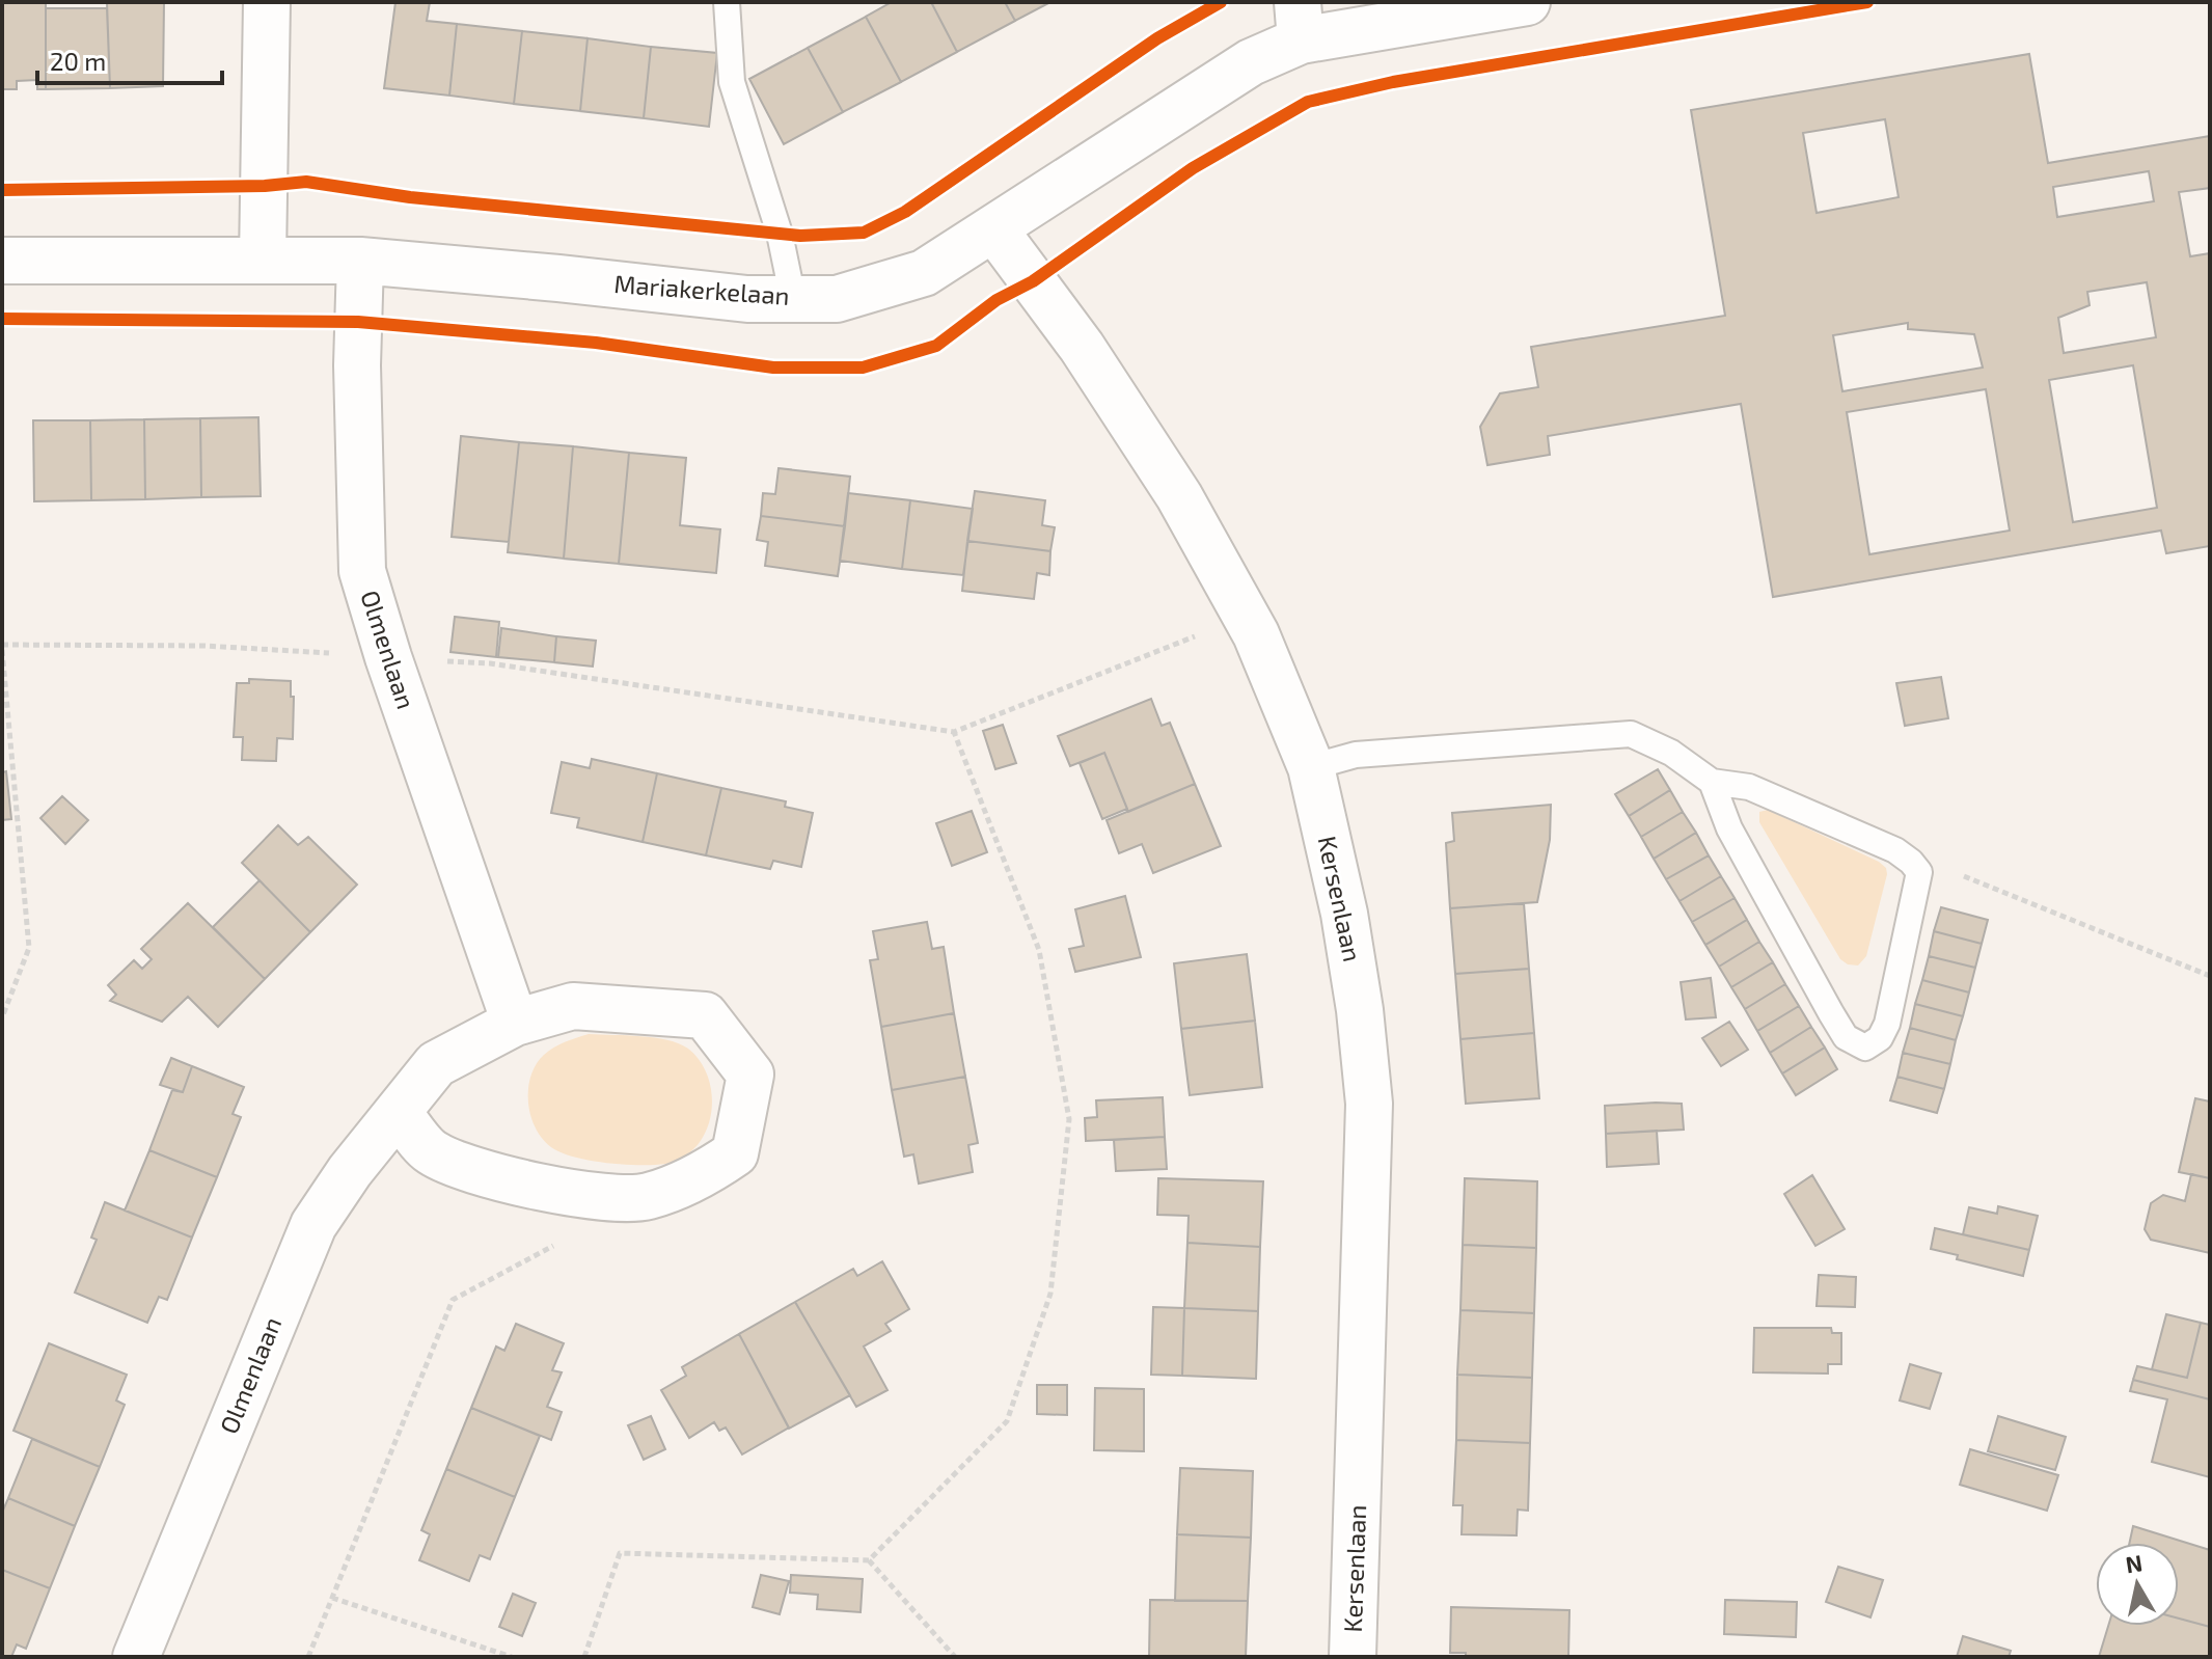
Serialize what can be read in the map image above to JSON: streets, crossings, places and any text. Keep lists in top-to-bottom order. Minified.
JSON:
{"streets":{"street":["Mariakerkelaan","Olmenlaan","Kersenlaan"]},"crossings":[["Mariakerkelaan","Olmenlaan"],["Mariakerkelaan","Kersenlaan"]],"scale_bar":"20 m","north":"top"}
